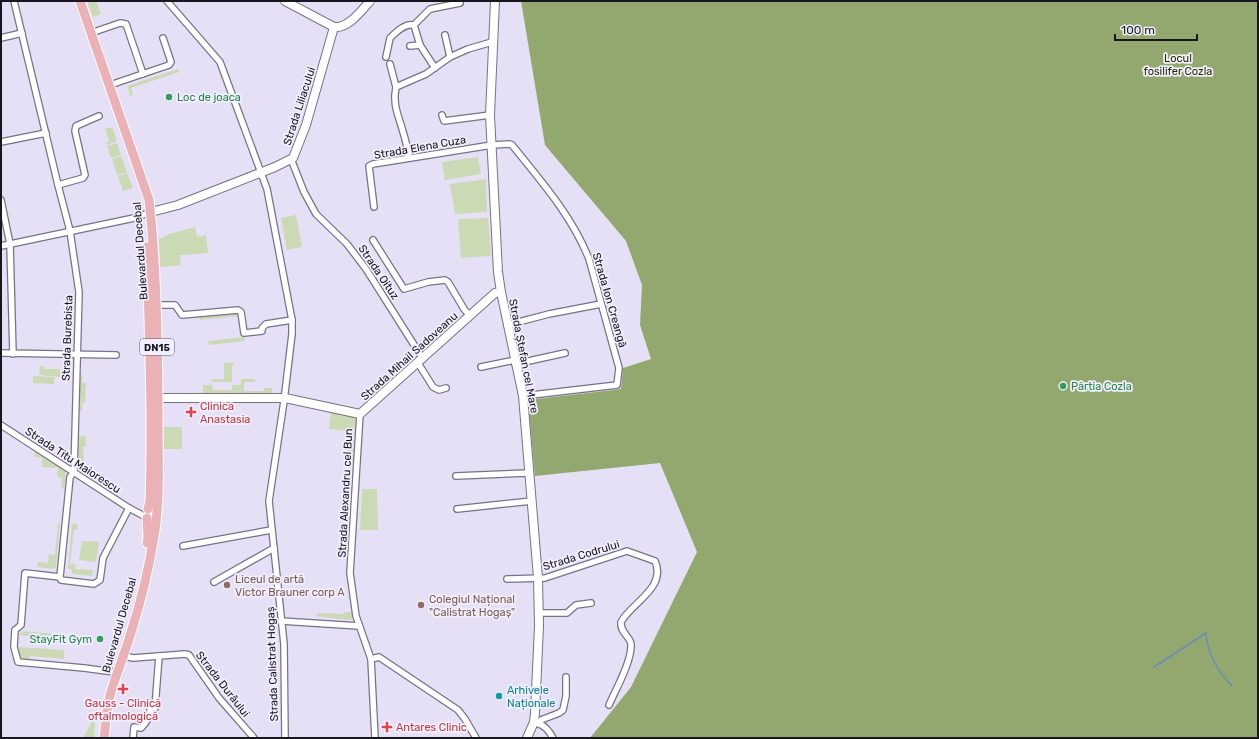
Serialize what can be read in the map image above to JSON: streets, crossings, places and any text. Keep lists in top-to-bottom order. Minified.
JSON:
{"streets":{"main road":["Bulevardul Decebal","DN15"],"street":["Strada Liliacului","Strada Elena Cuza","Strada Oituz","Strada Ion Creangă","Strada Burebista","Strada Mihail Sadoveanu","Strada Ștefan cel Mare","Strada Titu Maiorescu","Strada Alexandru cel Bun","Strada Codrului","Strada Calistrat Hogaș","Strada Durăului"]},"crossings":[["Strada Liliacului","Bulevardul Decebal"],["Strada Liliacului","Strada Oituz"],["Strada Liliacului","Strada Calistrat Hogaș"],["Strada Elena Cuza","Strada Ion Creangă"],["Strada Elena Cuza","Strada Ștefan cel Mare"],["Bulevardul Decebal","Strada Mihail Sadoveanu"],["Bulevardul Decebal","Strada Titu Maiorescu"],["Bulevardul Decebal","Strada Durăului"],["Strada Oituz","Strada Mihail Sadoveanu"],["Strada Ion Creangă","Strada Ștefan cel Mare"],["Strada Burebista","Strada Titu Maiorescu"],["Strada Mihail Sadoveanu","Strada Ștefan cel Mare"],["Strada Mihail Sadoveanu","Strada Alexandru cel Bun"],["Strada Mihail Sadoveanu","Strada Calistrat Hogaș"],["Strada Ștefan cel Mare","Strada Codrului"]],"parks":["Locul fosilifer Cozla"],"places":{"other":["Loc de joaca","Pârtia Cozla","Liceul de artă Victor Brauner corp A","Colegiul Național \"Calistrat Hogaș\"","StayFit Gym","Arhivele Naționale"],"health":["Clinica Anastasia","Gauss - Clinică oftalmologică","Antares Clinic"]},"scale_bar":"100 m"}
